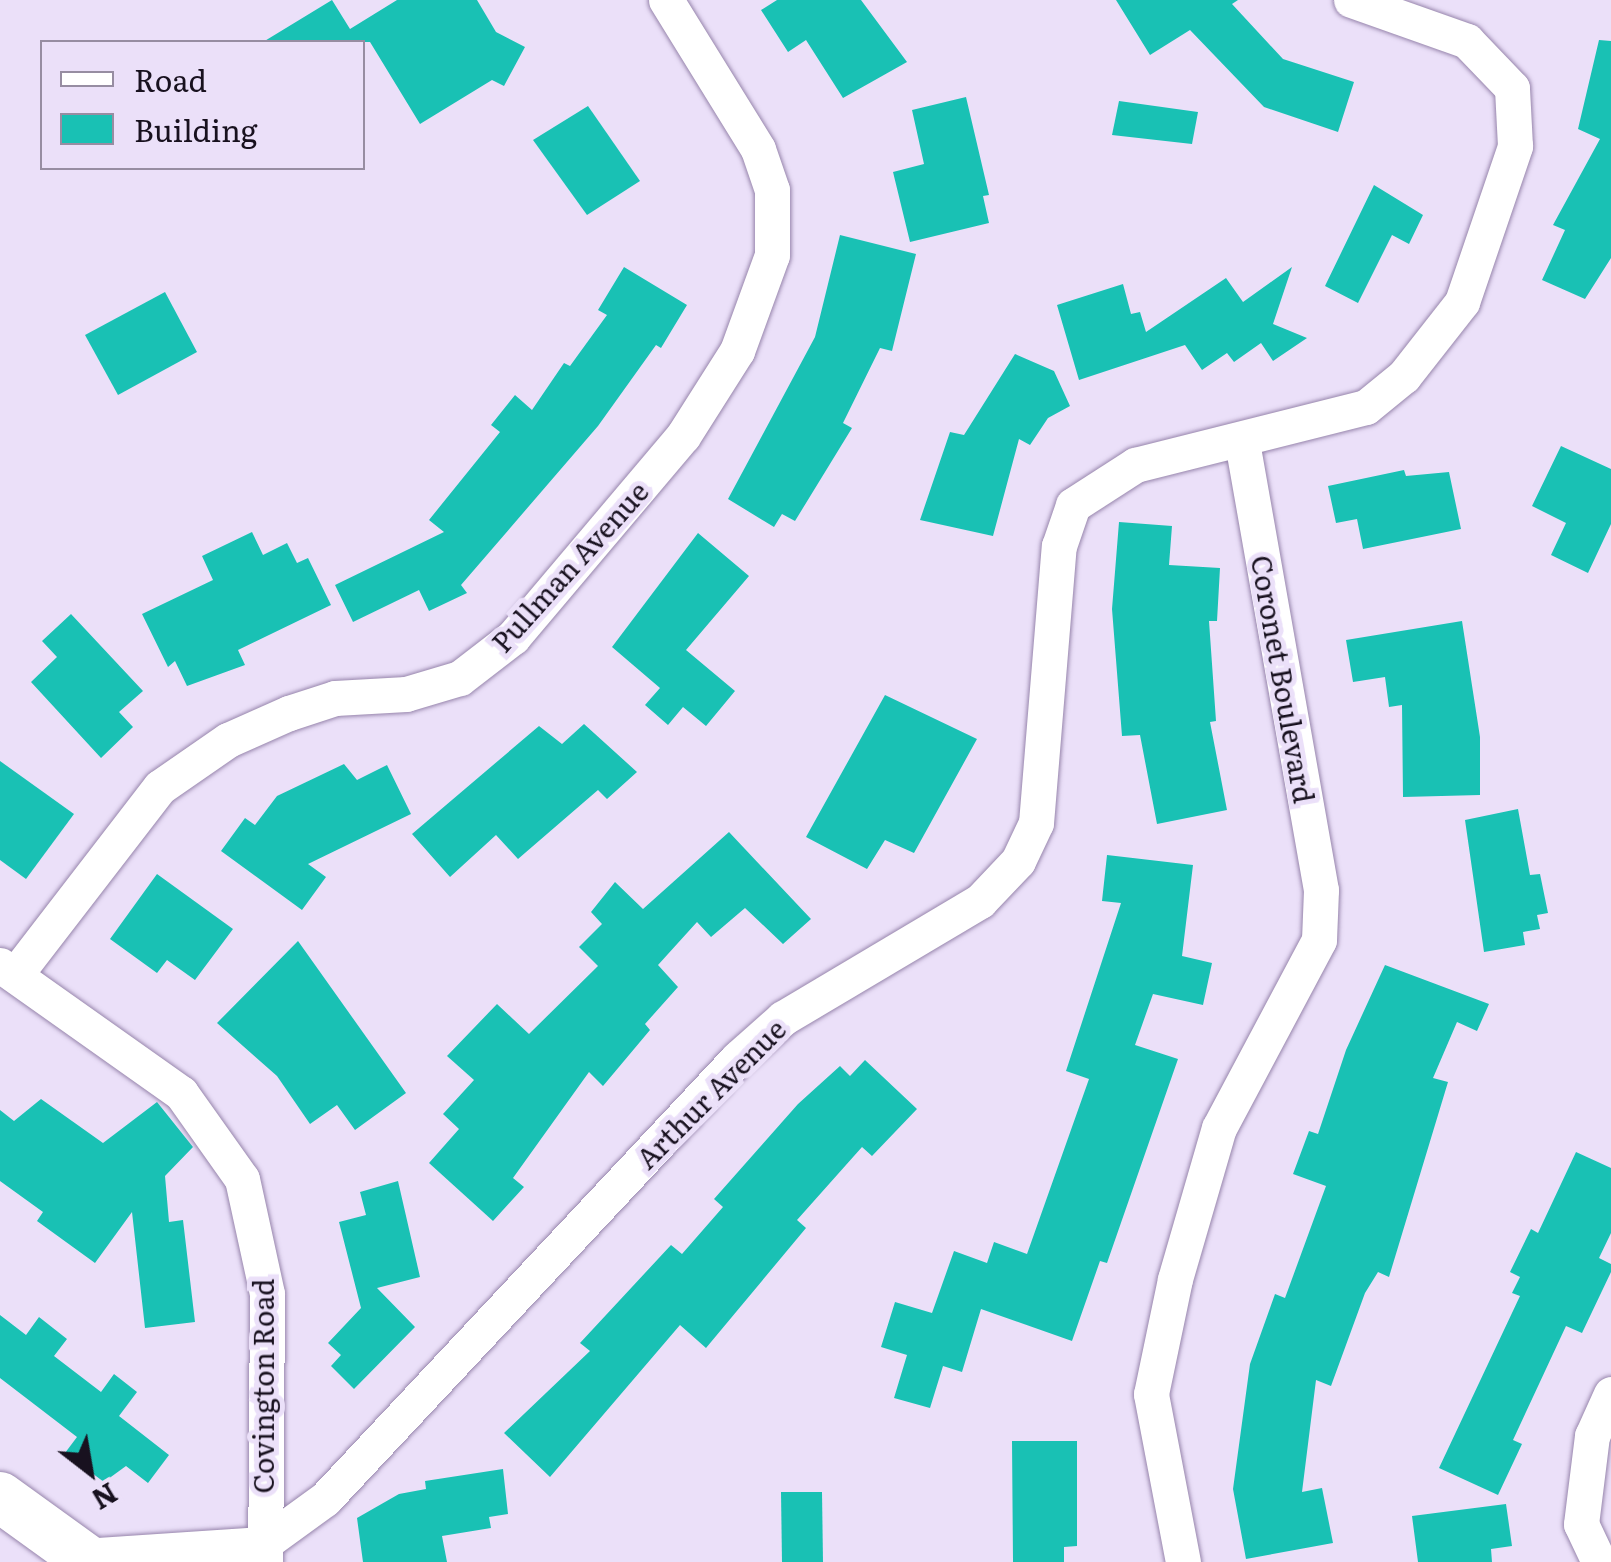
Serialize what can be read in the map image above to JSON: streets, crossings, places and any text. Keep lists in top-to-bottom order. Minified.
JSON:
{"streets":{"street":["Pullman Avenue","Coronet Boulevard","Arthur Avenue","Covington Road"]},"crossings":[["Pullman Avenue","Covington Road"],["Coronet Boulevard","Arthur Avenue"],["Arthur Avenue","Covington Road"]],"legend":["Road","Building"],"north":"bottom right"}
